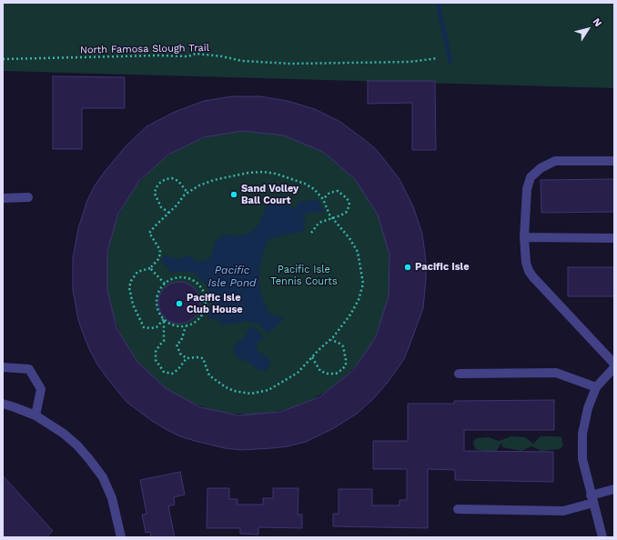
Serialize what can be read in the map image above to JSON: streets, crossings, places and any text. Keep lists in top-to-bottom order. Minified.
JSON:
{"streets":{"path":["North Famosa Slough Trail"]},"water":["Pacific Isle Pond"],"parks":["Pacific Isle Tennis Courts"],"places":["Sand Volley Ball Court","Pacific Isle","Pacific Isle Club House"],"north":"top right"}
